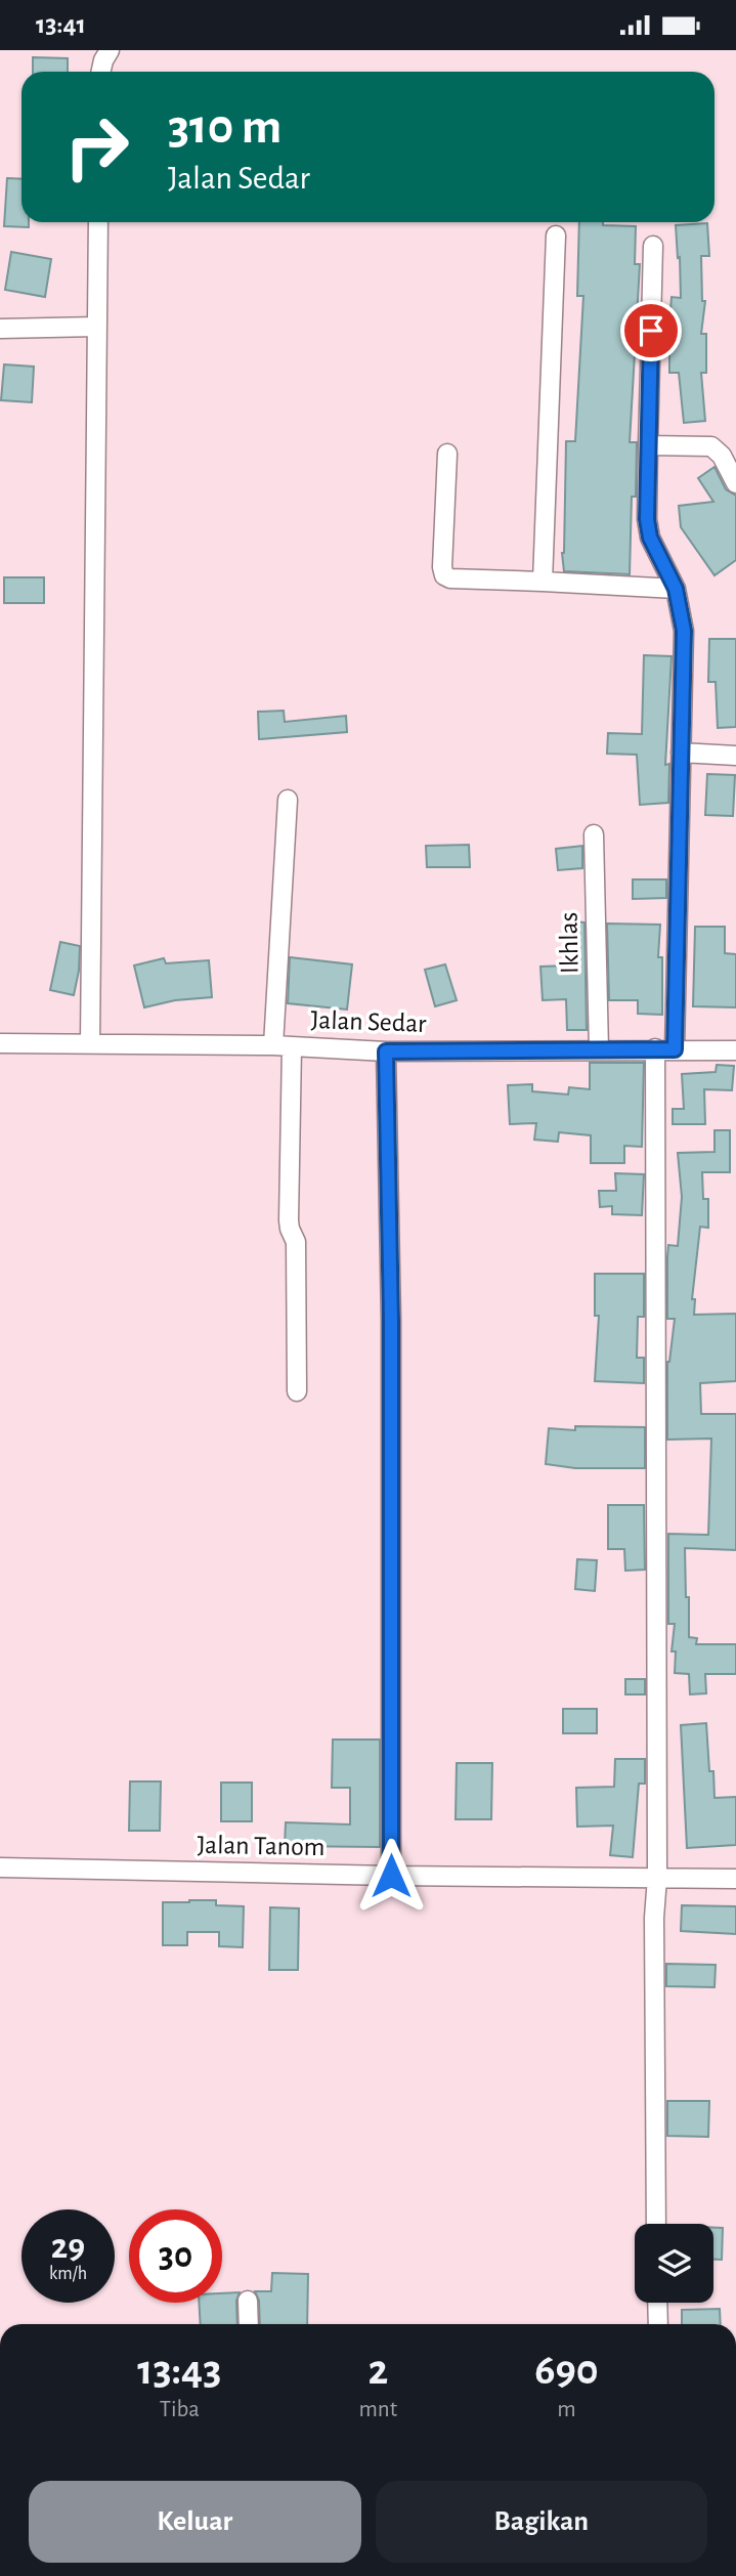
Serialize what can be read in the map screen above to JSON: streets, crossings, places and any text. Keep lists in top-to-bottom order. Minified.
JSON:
{"streets":{"street":["Ikhlas","Jalan Sedar","Jalan Tanom"]},"crossings":[["Ikhlas","Jalan Sedar"]],"page":{"status":"13:41","turn":["310 m","Jalan Sedar"],"speed":"29 km/h","limit":"30","eta":["13:43","Tiba","2","mnt","690","m"],"buttons":["Keluar","Bagikan"]}}
